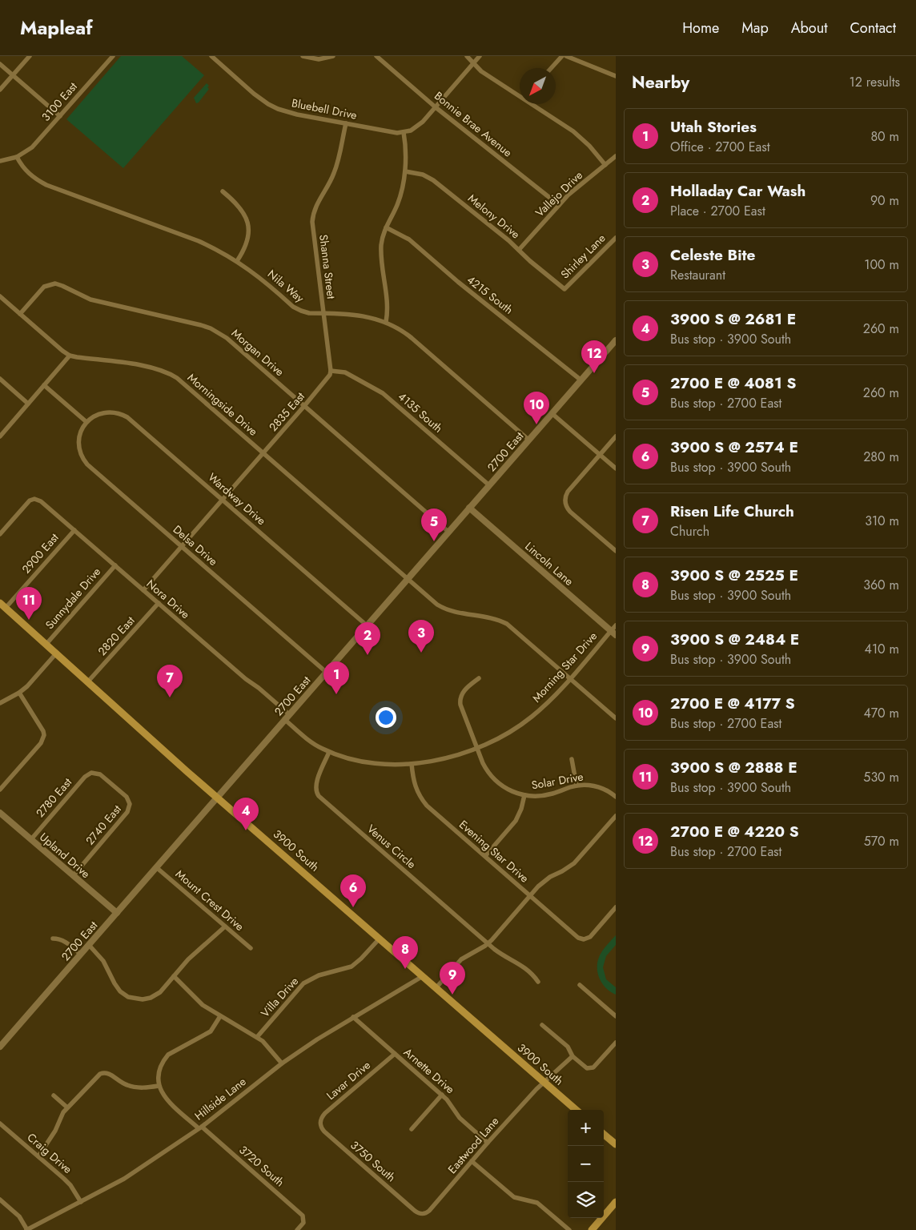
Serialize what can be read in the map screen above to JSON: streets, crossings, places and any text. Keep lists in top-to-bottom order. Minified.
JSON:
{"streets":{"main road":["3900 South"],"street":["3100 East","Bluebell Drive","Bonnie Brae Avenue","Vallejo Drive","Melony Drive","Shirley Lane","Shanna Street","Nila Way","4215 South","Morgan Drive","Morningside Drive","2835 East","4135 South","2700 East","Wardway Drive","Delsa Drive","2900 East","Lincoln Lane","Sunnydale Drive","Nora Drive","2820 East","Morning Star Drive","Solar Drive","2780 East","2740 East","Venus Circle","Evening Star Drive","Upland Drive","Mount Crest Drive","Villa Drive","Arnette Drive","Lavar Drive","Hillside Lane","Eastwood Lane","Craig Drive","3750 South","3720 South"]},"crossings":[["3100 East","Nila Way"],["Bluebell Drive","Shanna Street"],["Bonnie Brae Avenue","Vallejo Drive"],["Vallejo Drive","Melony Drive"],["Melony Drive","Shirley Lane"],["Shanna Street","Nila Way"],["Shanna Street","2835 East"],["Shanna Street","4135 South"],["Nila Way","2700 East"],["4215 South","2700 East"],["Morgan Drive","2835 East"],["Morgan Drive","2700 East"],["Morningside Drive","2835 East"],["Morningside Drive","2700 East"],["Morningside Drive","Morning Star Drive"],["2835 East","4135 South"],["2835 East","Wardway Drive"],["2835 East","Delsa Drive"],["2835 East","Nora Drive"],["4135 South","2700 East"],["2700 East","Wardway Drive"],["2700 East","Delsa Drive"],["2700 East","Lincoln Lane"],["2700 East","Nora Drive"],["2700 East","Morning Star Drive"],["2700 East","3900 South"],["2700 East","Upland Drive"],["2700 East","Mount Crest Drive"],["Wardway Drive","Delsa Drive"],["2900 East","Nora Drive"],["2900 East","3900 South"],["Lincoln Lane","Morning Star Drive"],["Sunnydale Drive","Nora Drive"],["Sunnydale Drive","3900 South"],["Nora Drive","2820 East"],["Nora Drive","Morning Star Drive"],["2820 East","3900 South"],["Morning Star Drive","Solar Drive"],["Morning Star Drive","Venus Circle"],["Morning Star Drive","Evening Star Drive"],["2780 East","2740 East"],["2780 East","Upland Drive"],["2740 East","Upland Drive"],["3900 South","Villa Drive"],["3900 South","Hillside Lane"],["3900 South","Eastwood Lane"],["Arnette Drive","Lavar Drive"],["Arnette Drive","Hillside Lane"],["Arnette Drive","Eastwood Lane"],["Lavar Drive","3750 South"],["Hillside Lane","Craig Drive"],["Hillside Lane","3720 South"],["Eastwood Lane","3750 South"]],"north":"bottom left","page":{"header":"Mapleaf","nav":["Home","Map","About","Contact"],"heading":["Nearby","12 results"],"list":[{"mark":"1","name":"Utah Stories","note":"Office · 2700 East","value":"80 m"},{"mark":"2","name":"Holladay Car Wash","note":"Place · 2700 East","value":"90 m"},{"mark":"3","name":"Celeste Bite","note":"Restaurant","value":"100 m"},{"mark":"4","name":"3900 S @ 2681 E","note":"Bus stop · 3900 South","value":"260 m"},{"mark":"5","name":"2700 E @ 4081 S","note":"Bus stop · 2700 East","value":"260 m"},{"mark":"6","name":"3900 S @ 2574 E","note":"Bus stop · 3900 South","value":"280 m"},{"mark":"7","name":"Risen Life Church","note":"Church","value":"310 m"},{"mark":"8","name":"3900 S @ 2525 E","note":"Bus stop · 3900 South","value":"360 m"},{"mark":"9","name":"3900 S @ 2484 E","note":"Bus stop · 3900 South","value":"410 m"},{"mark":"10","name":"2700 E @ 4177 S","note":"Bus stop · 2700 East","value":"470 m"},{"mark":"11","name":"3900 S @ 2888 E","note":"Bus stop · 3900 South","value":"530 m"},{"mark":"12","name":"2700 E @ 4220 S","note":"Bus stop · 2700 East","value":"570 m"}],"pins":["12","10","5","11","3","2","1","7","4","6","8","9"],"map_buttons":["+","−"]}}
